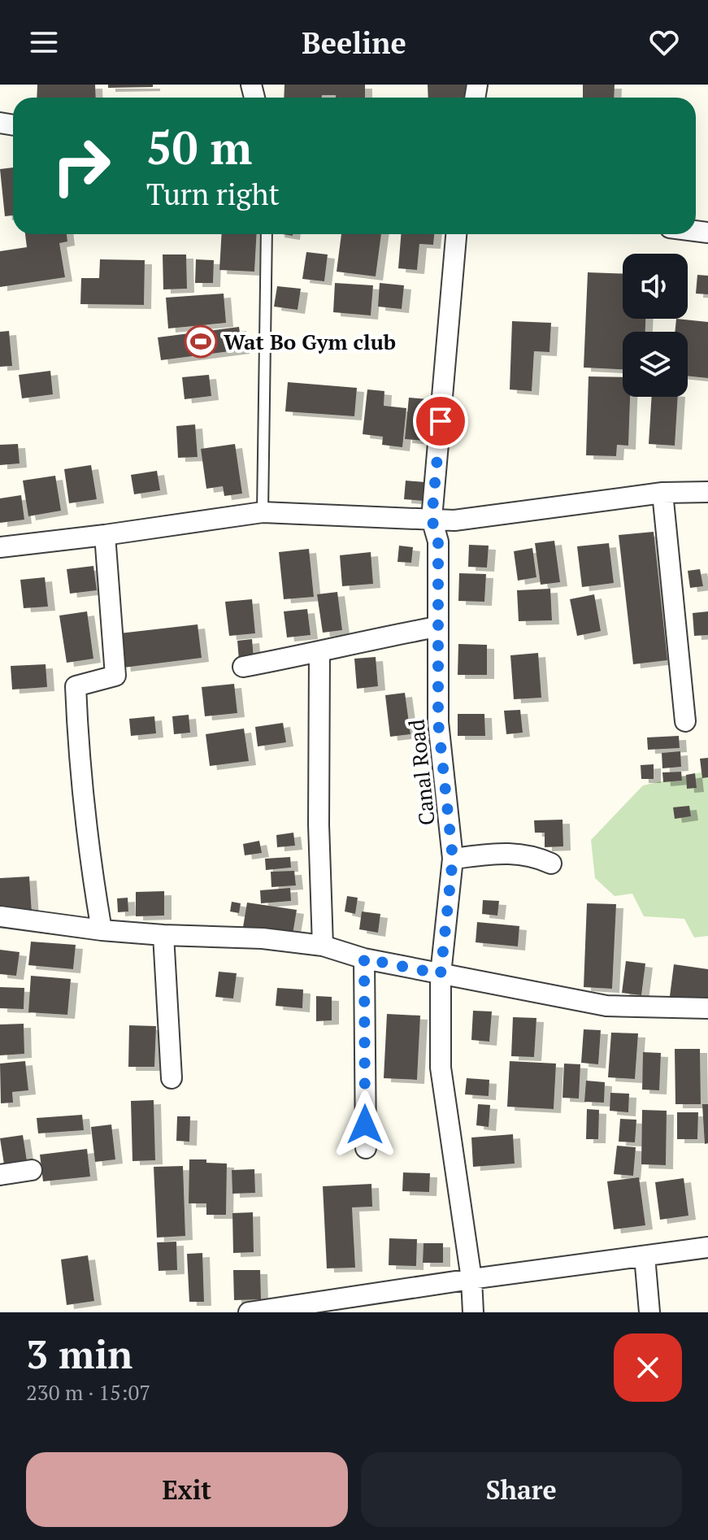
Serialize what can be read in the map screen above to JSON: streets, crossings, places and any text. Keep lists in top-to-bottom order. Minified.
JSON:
{"streets":{"street":["Canal Road"]},"places":{"sports":["Wat Bo Gym club"]},"page":{"header":"Beeline","turn":["50 m","Turn right"],"heading":["3 min","230 m · 15:07"],"buttons":["Exit","Share"]}}
